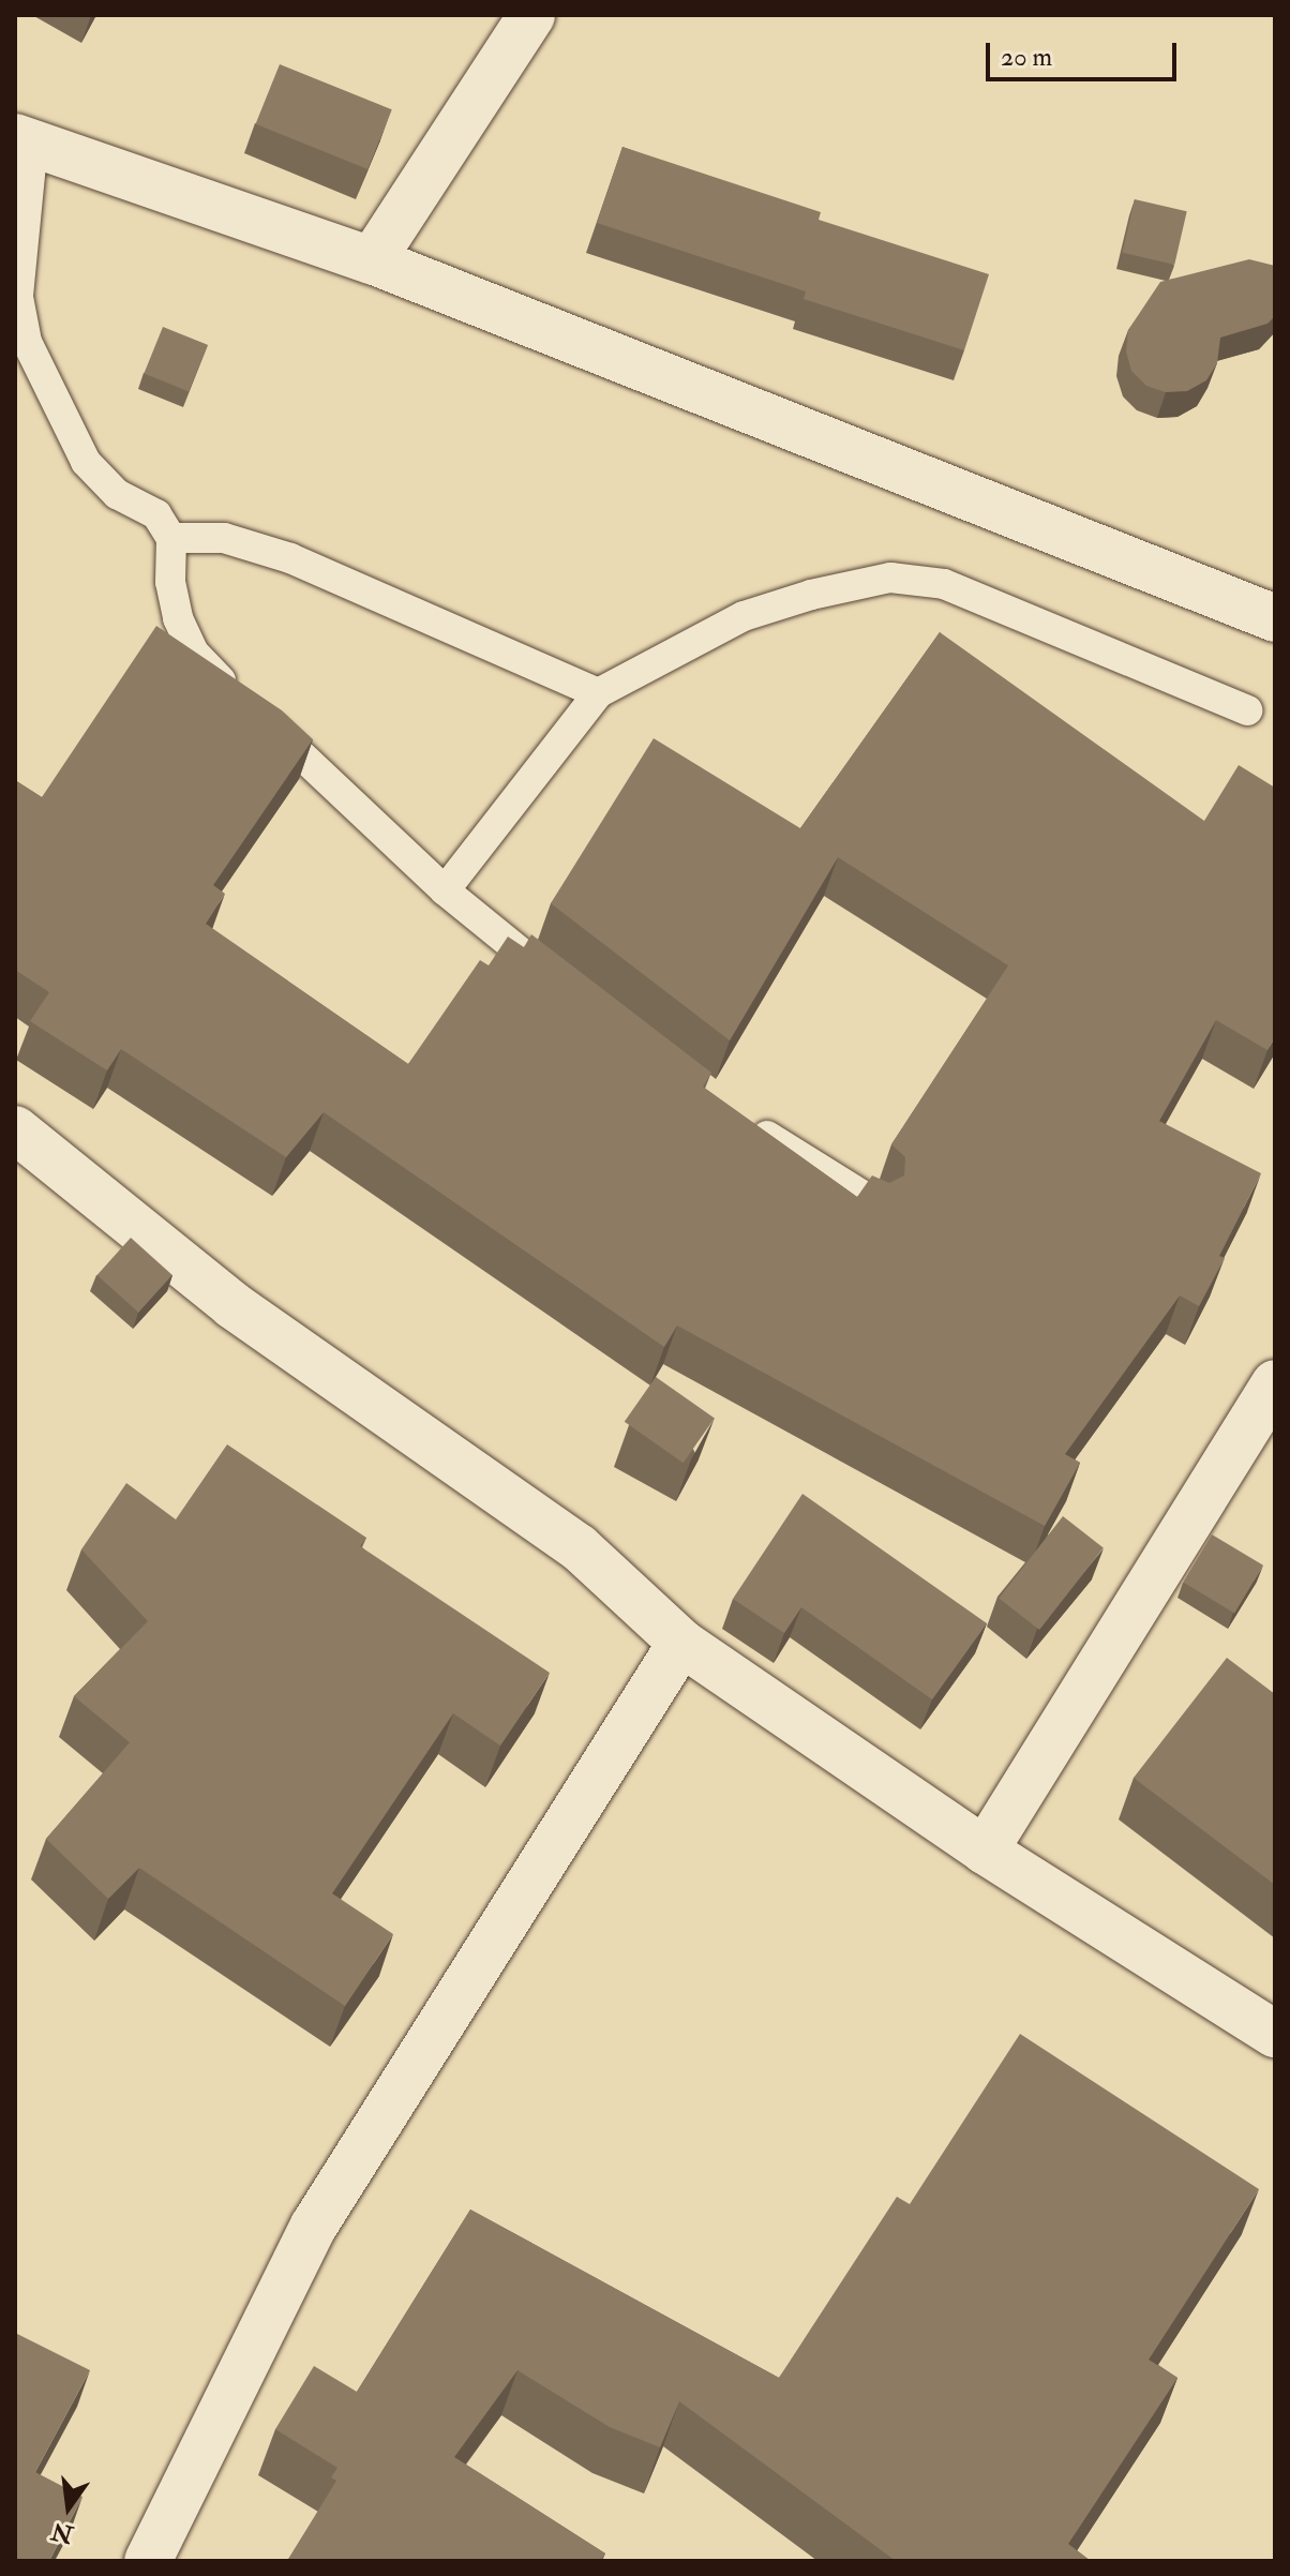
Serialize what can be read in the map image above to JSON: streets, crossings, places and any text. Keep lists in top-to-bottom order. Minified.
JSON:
{"scale_bar":"20 m","north":"bottom"}
